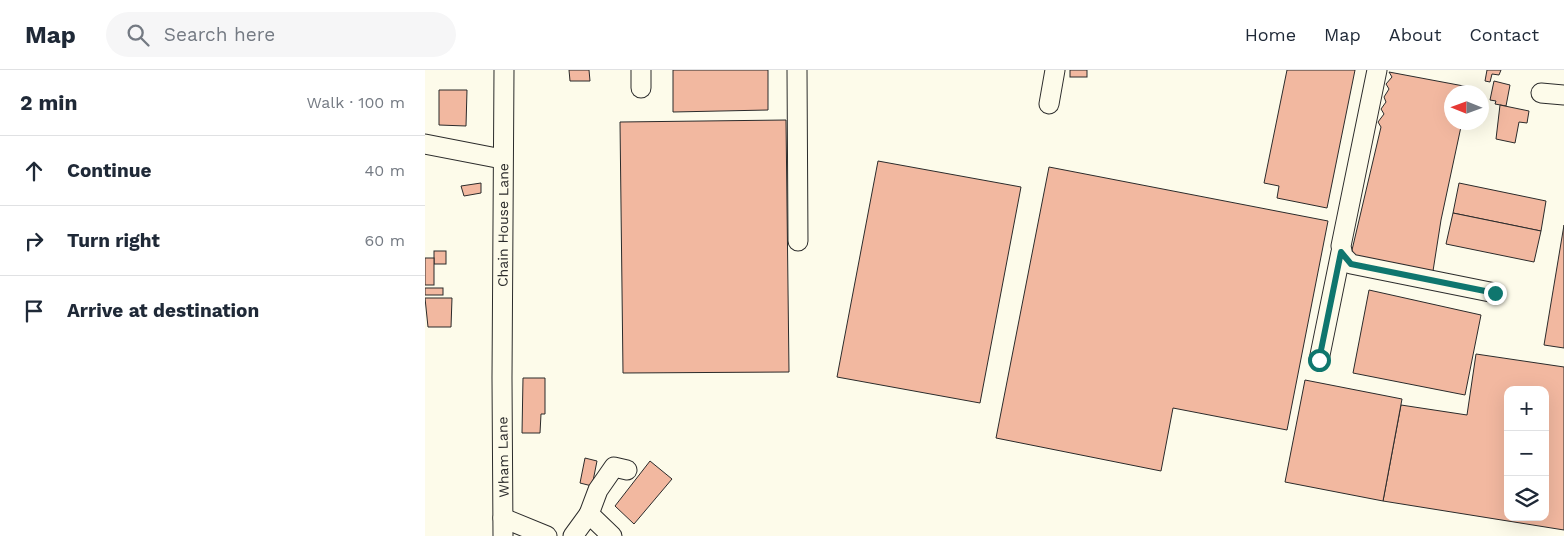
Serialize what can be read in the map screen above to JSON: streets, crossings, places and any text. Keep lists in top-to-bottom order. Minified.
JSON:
{"streets":{"street":["Chain House Lane","Wham Lane"]},"crossings":[["Chain House Lane","Wham Lane"]],"north":"left","page":{"header":"Map","search":"Search here","nav":["Home","Map","About","Contact"],"heading":["2 min","Walk · 100 m"],"list":[["Continue","40 m"],["Turn right","60 m"],"Arrive at destination"],"map_buttons":["+","−"]}}
